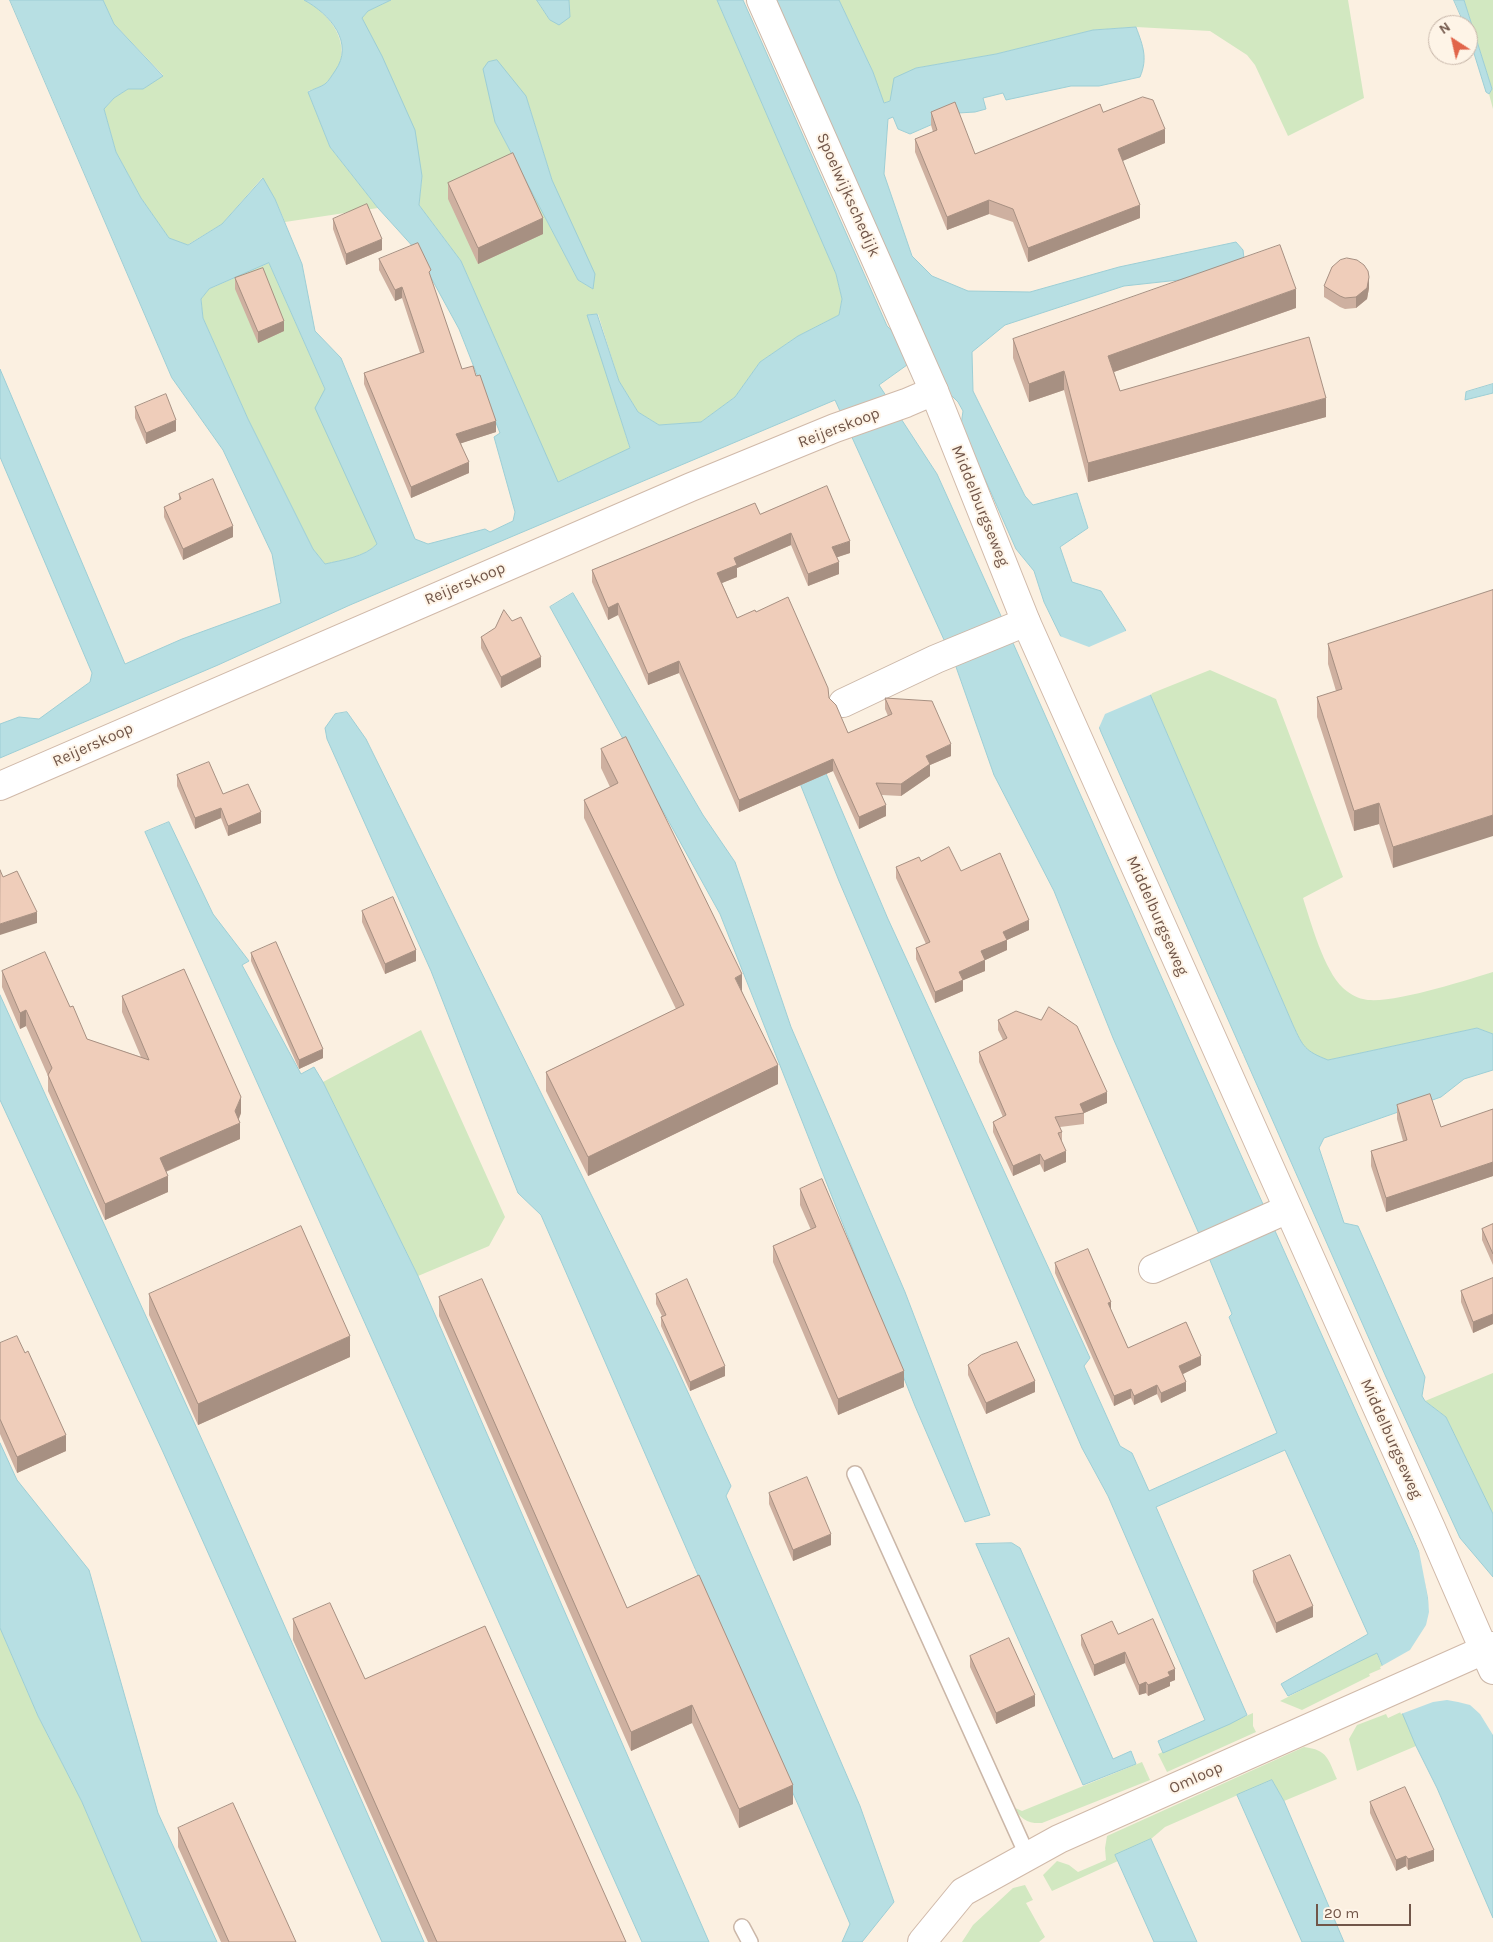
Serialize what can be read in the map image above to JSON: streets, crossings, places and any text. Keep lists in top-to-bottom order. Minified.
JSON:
{"streets":{"street":["Spoelwijkschedijk","Reijerskoop","Middelburgseweg","Omloop"]},"crossings":[["Spoelwijkschedijk","Reijerskoop"],["Spoelwijkschedijk","Middelburgseweg"],["Reijerskoop","Middelburgseweg"],["Middelburgseweg","Omloop"]],"scale_bar":"20 m","north":"top left"}
